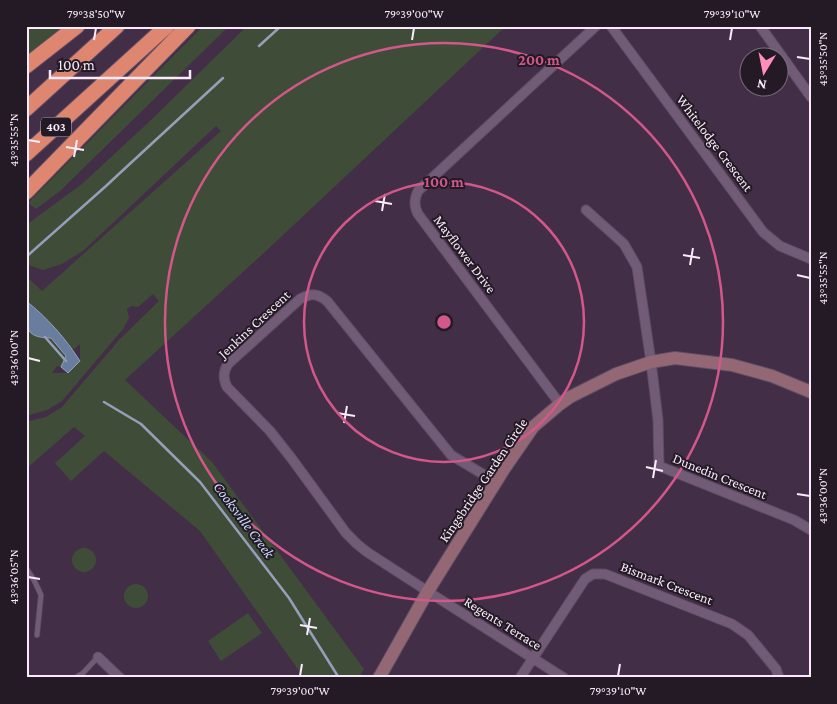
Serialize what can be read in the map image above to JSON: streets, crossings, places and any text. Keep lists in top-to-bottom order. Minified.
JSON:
{"streets":{"highway":["403"],"street":["Whitelodge Crescent","Mayflower Drive","Jenkins Crescent","Dunedin Crescent","Kingsbridge Garden Circle","Bismark Crescent","Regents Terrace"]},"crossings":[["Mayflower Drive","Kingsbridge Garden Circle"],["Jenkins Crescent","Kingsbridge Garden Circle"],["Jenkins Crescent","Regents Terrace"],["Dunedin Crescent","Kingsbridge Garden Circle"],["Kingsbridge Garden Circle","Regents Terrace"],["Bismark Crescent","Regents Terrace"]],"water":["Cooksville Creek"],"scale_bar":"100 m","north":"bottom","coordinates":["79°38'50\"W","79°39'00\"W","79°39'10\"W","43°35'50\"N","43°35'55\"N","43°36'00\"N","43°36'05\"N"],"rings":["200 m","100 m"]}
